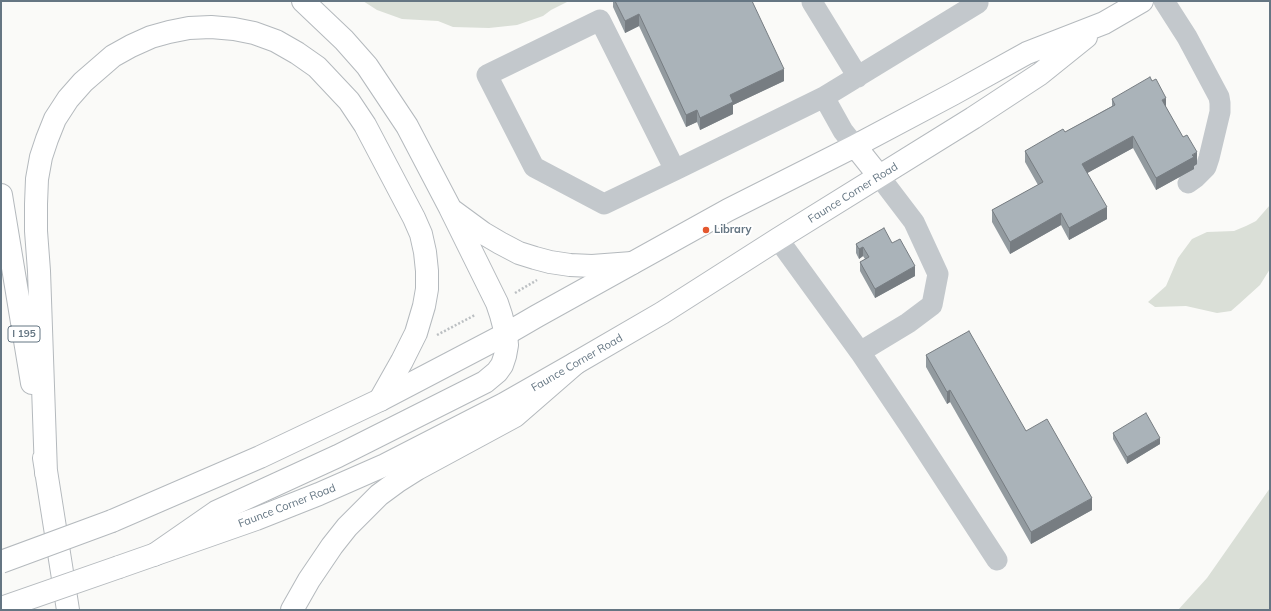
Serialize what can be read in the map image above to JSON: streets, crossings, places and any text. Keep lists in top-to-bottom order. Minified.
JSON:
{"streets":{"main road":["Faunce Corner Road","I 195"]},"places":["Library"]}
